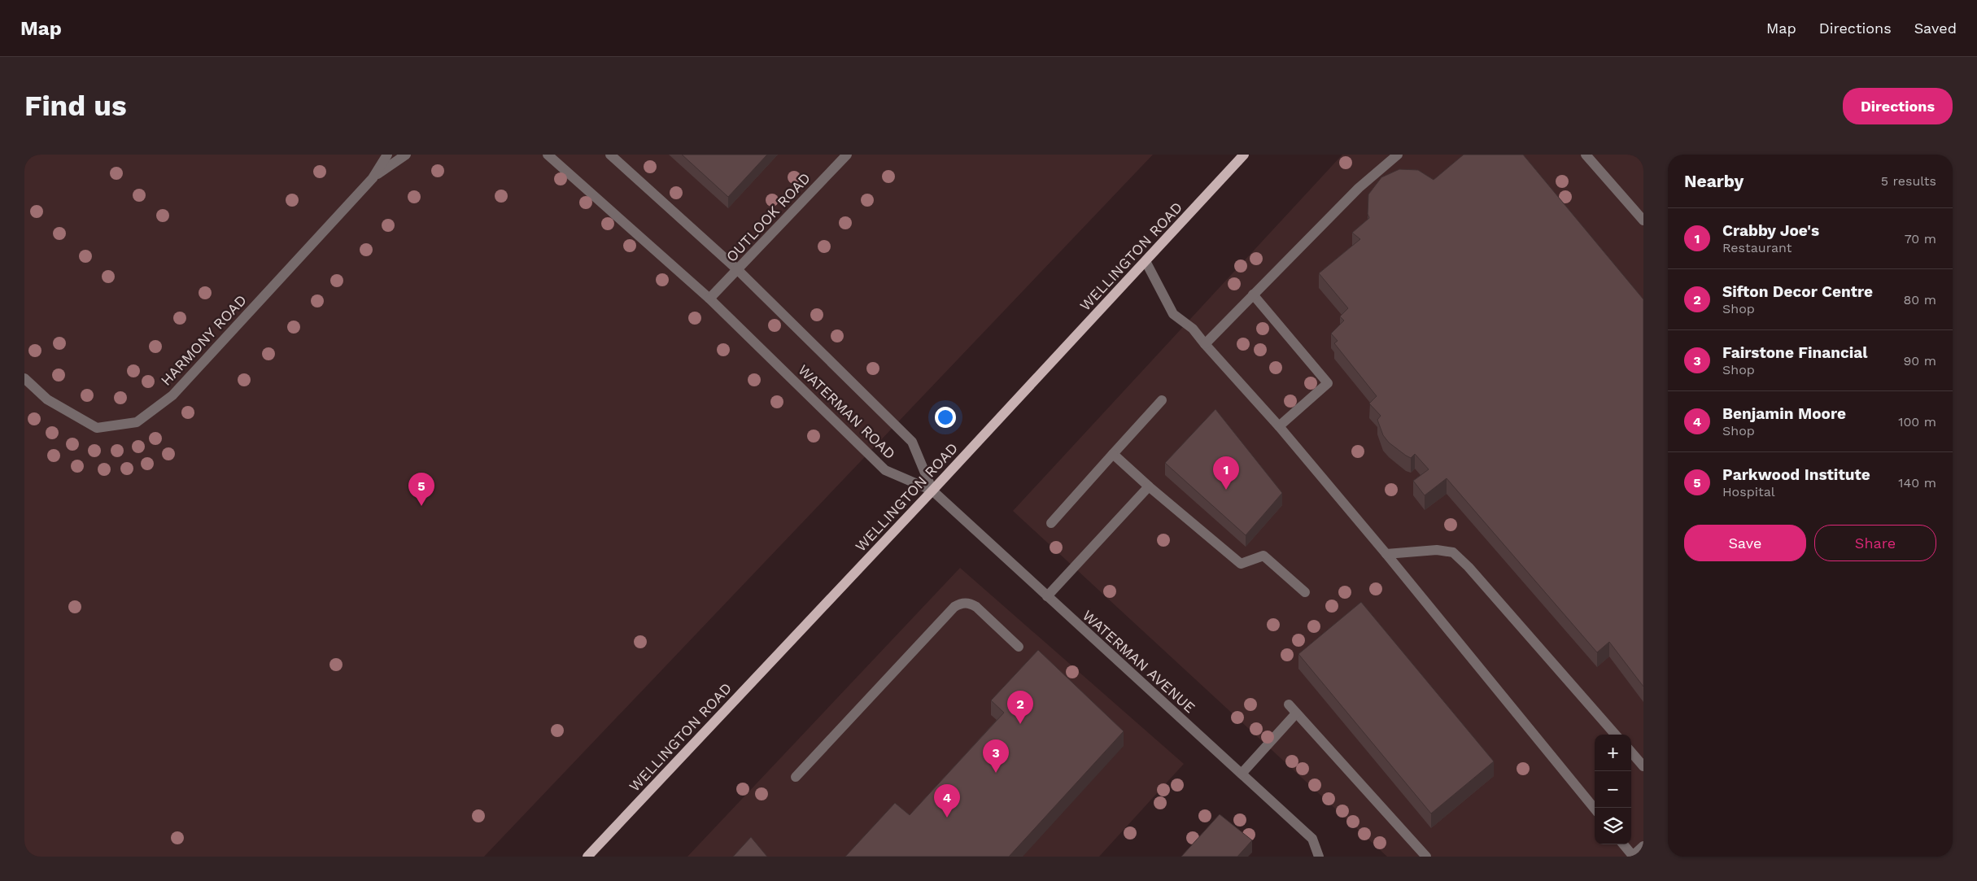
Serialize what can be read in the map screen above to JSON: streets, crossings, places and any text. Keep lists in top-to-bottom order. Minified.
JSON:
{"streets":{"main road":["WELLINGTON ROAD"],"street":["OUTLOOK ROAD","HARMONY ROAD","WATERMAN ROAD","WATERMAN AVENUE"]},"crossings":[["OUTLOOK ROAD","WATERMAN ROAD"],["WELLINGTON ROAD","WATERMAN ROAD"],["WELLINGTON ROAD","WATERMAN AVENUE"],["WATERMAN ROAD","WATERMAN AVENUE"]],"page":{"header":"Map","nav":["Map","Directions","Saved"],"buttons":["Directions",["Save","Share"]],"title":"Find us","heading":["Nearby","5 results"],"list":[{"mark":"1","name":"Crabby Joe's","note":"Restaurant","value":"70 m"},{"mark":"2","name":"Sifton Decor Centre","note":"Shop","value":"80 m"},{"mark":"3","name":"Fairstone Financial","note":"Shop","value":"90 m"},{"mark":"4","name":"Benjamin Moore","note":"Shop","value":"100 m"},{"mark":"5","name":"Parkwood Institute","note":"Hospital","value":"140 m"}],"pins":["1","5","2","3","4"],"map_buttons":["+","−"]}}
